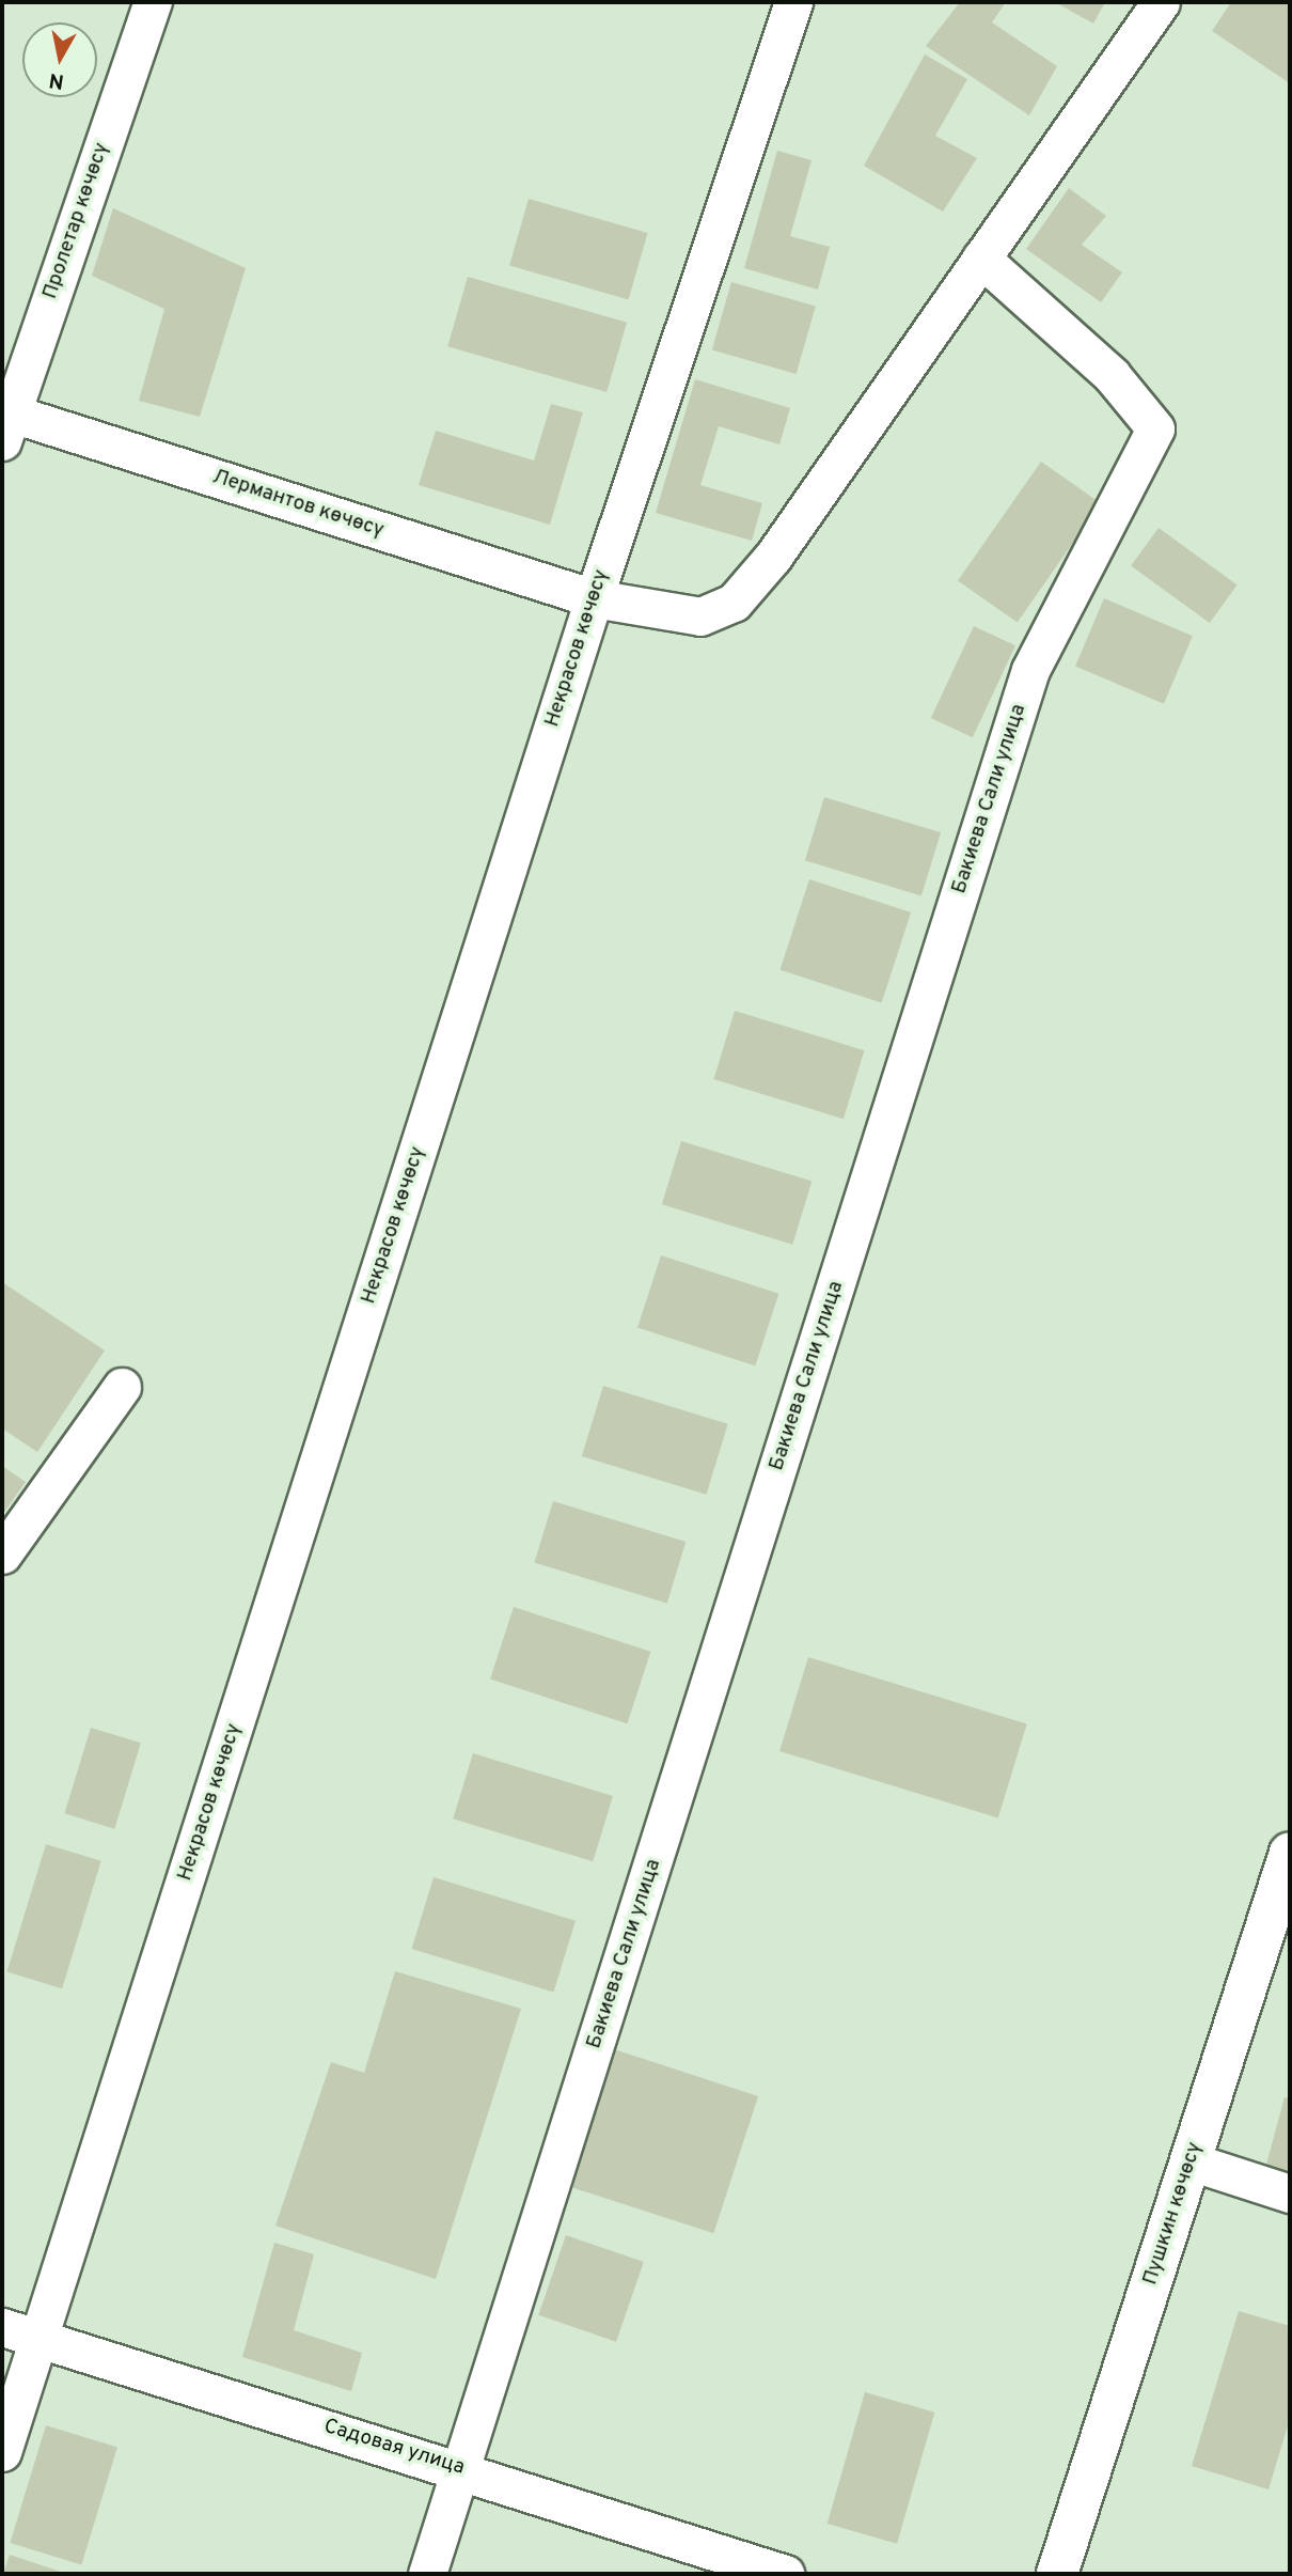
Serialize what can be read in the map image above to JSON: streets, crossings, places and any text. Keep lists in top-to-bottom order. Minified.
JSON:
{"streets":{"highway":["Пушкин көчөсү"],"street":["Пролетар көчөсү","Лермантов көчөсү","Некрасов көчөсү","Бакиева Сали улица","Садовая улица"]},"crossings":[["Пролетар көчөсү","Лермантов көчөсү"],["Лермантов көчөсү","Некрасов көчөсү"],["Лермантов көчөсү","Бакиева Сали улица"],["Некрасов көчөсү","Садовая улица"],["Бакиева Сали улица","Садовая улица"]],"north":"bottom"}
